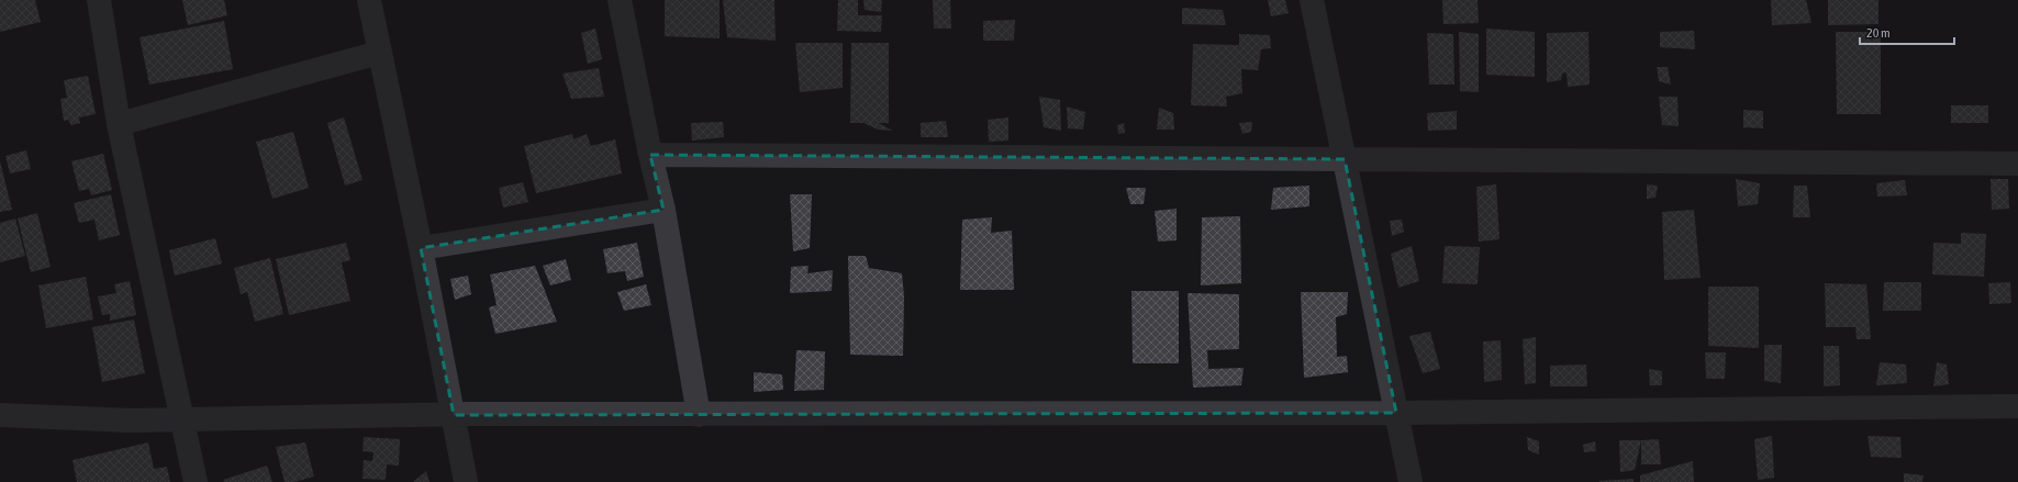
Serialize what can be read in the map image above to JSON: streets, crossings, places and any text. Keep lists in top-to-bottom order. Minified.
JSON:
{"scale_bar":"20 m"}
